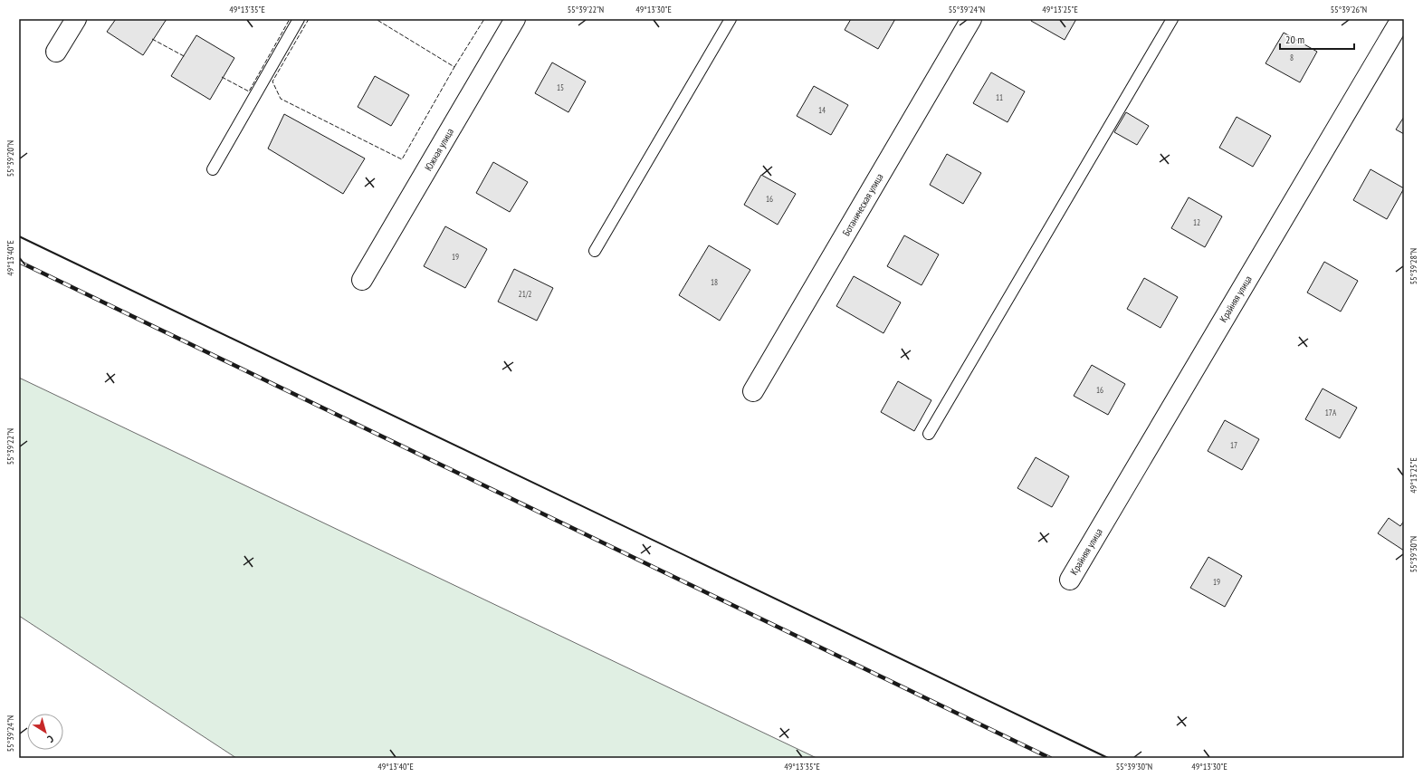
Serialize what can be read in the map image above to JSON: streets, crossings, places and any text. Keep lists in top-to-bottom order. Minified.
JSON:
{"streets":{"street":["Южная улица","Ботаническая улица","Крайняя улица"]},"house_numbers":["8","15","11","14","16","12","19","18","21/2","16","17А","17","19"],"scale_bar":"20 m","north":"bottom right","coordinates":["49°13'35\"E","55°39'22\"N","49°13'30\"E","55°39'24\"N","49°13'25\"E","55°39'26\"N","55°39'20\"N","49°13'40\"E","55°39'28\"N","55°39'30\"N"]}
